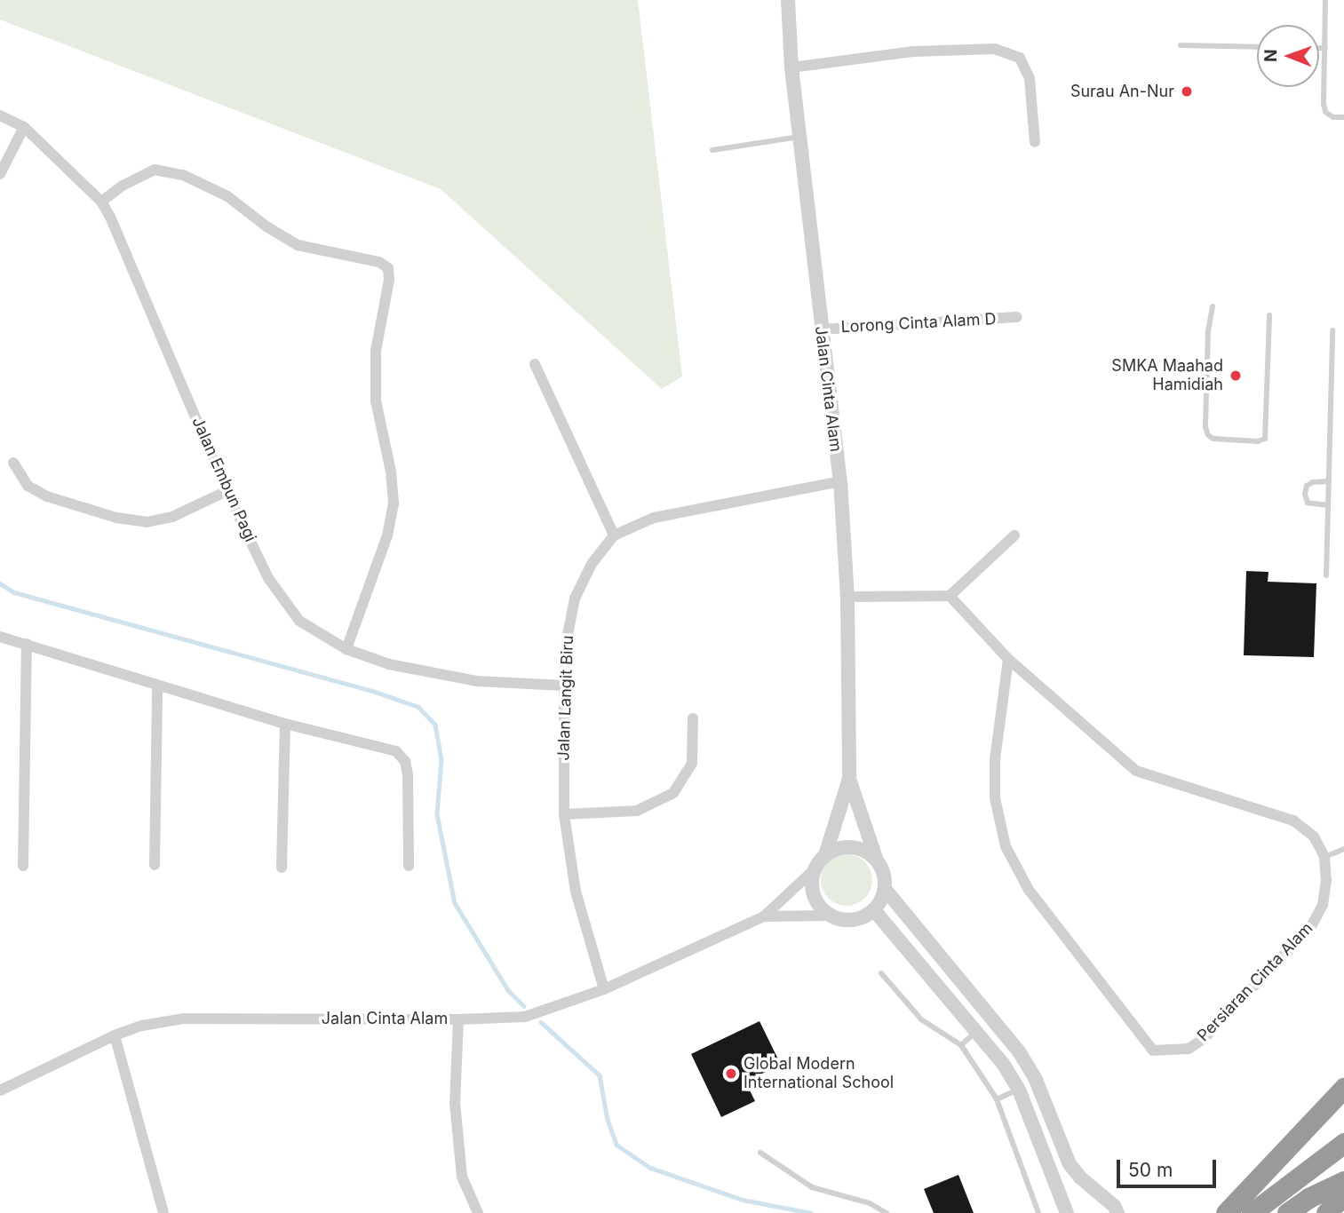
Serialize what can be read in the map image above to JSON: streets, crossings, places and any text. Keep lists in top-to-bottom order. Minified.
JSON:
{"streets":{"street":["Lorong Cinta Alam D","Jalan Cinta Alam","Jalan Embun Pagi","Jalan Langit Biru","Persiaran Cinta Alam"]},"crossings":[["Lorong Cinta Alam D","Jalan Cinta Alam"],["Jalan Cinta Alam","Jalan Langit Biru"],["Jalan Embun Pagi","Jalan Langit Biru"]],"places":["Surau An-Nur","SMKA Maahad Hamidiah","Global Modern International School"],"scale_bar":"50 m","north":"left"}
